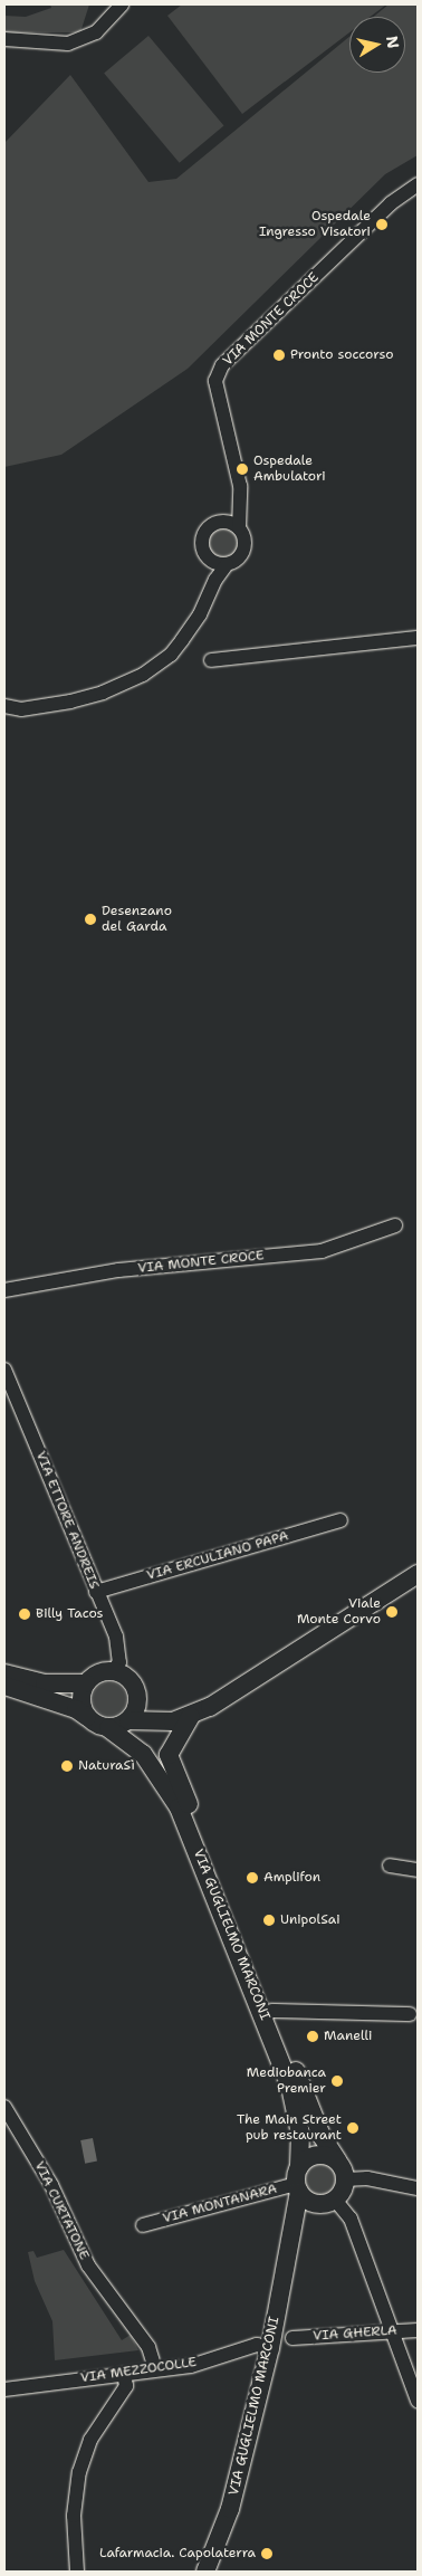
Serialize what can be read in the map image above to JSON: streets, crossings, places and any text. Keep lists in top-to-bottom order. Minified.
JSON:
{"streets":{"main road":["VIA GUGLIELMO MARCONI"],"street":["VIA MONTE CROCE","VIA ETTORE ANDREIS","VIA ERCULIANO PAPA","VIA MONTANARA","VIA CURTATONE","VIA GHERLA","VIA MEZZOCOLLE"]},"crossings":[["VIA ETTORE ANDREIS","VIA ERCULIANO PAPA"],["VIA ETTORE ANDREIS","VIA GUGLIELMO MARCONI"],["VIA GUGLIELMO MARCONI","VIA MONTANARA"],["VIA GUGLIELMO MARCONI","VIA MEZZOCOLLE"],["VIA CURTATONE","VIA MEZZOCOLLE"]],"places":["Ospedale Ingresso Visatori","Pronto soccorso","Ospedale Ambulatori","Desenzano del Garda","Viale Monte Corvo","Billy Tacos","NaturaSì","Amplifon","UnipolSai","Manelli","Mediobanca Premier","The Main Street pub restaurant","Lafarmacia. Capolaterra"],"north":"right"}
